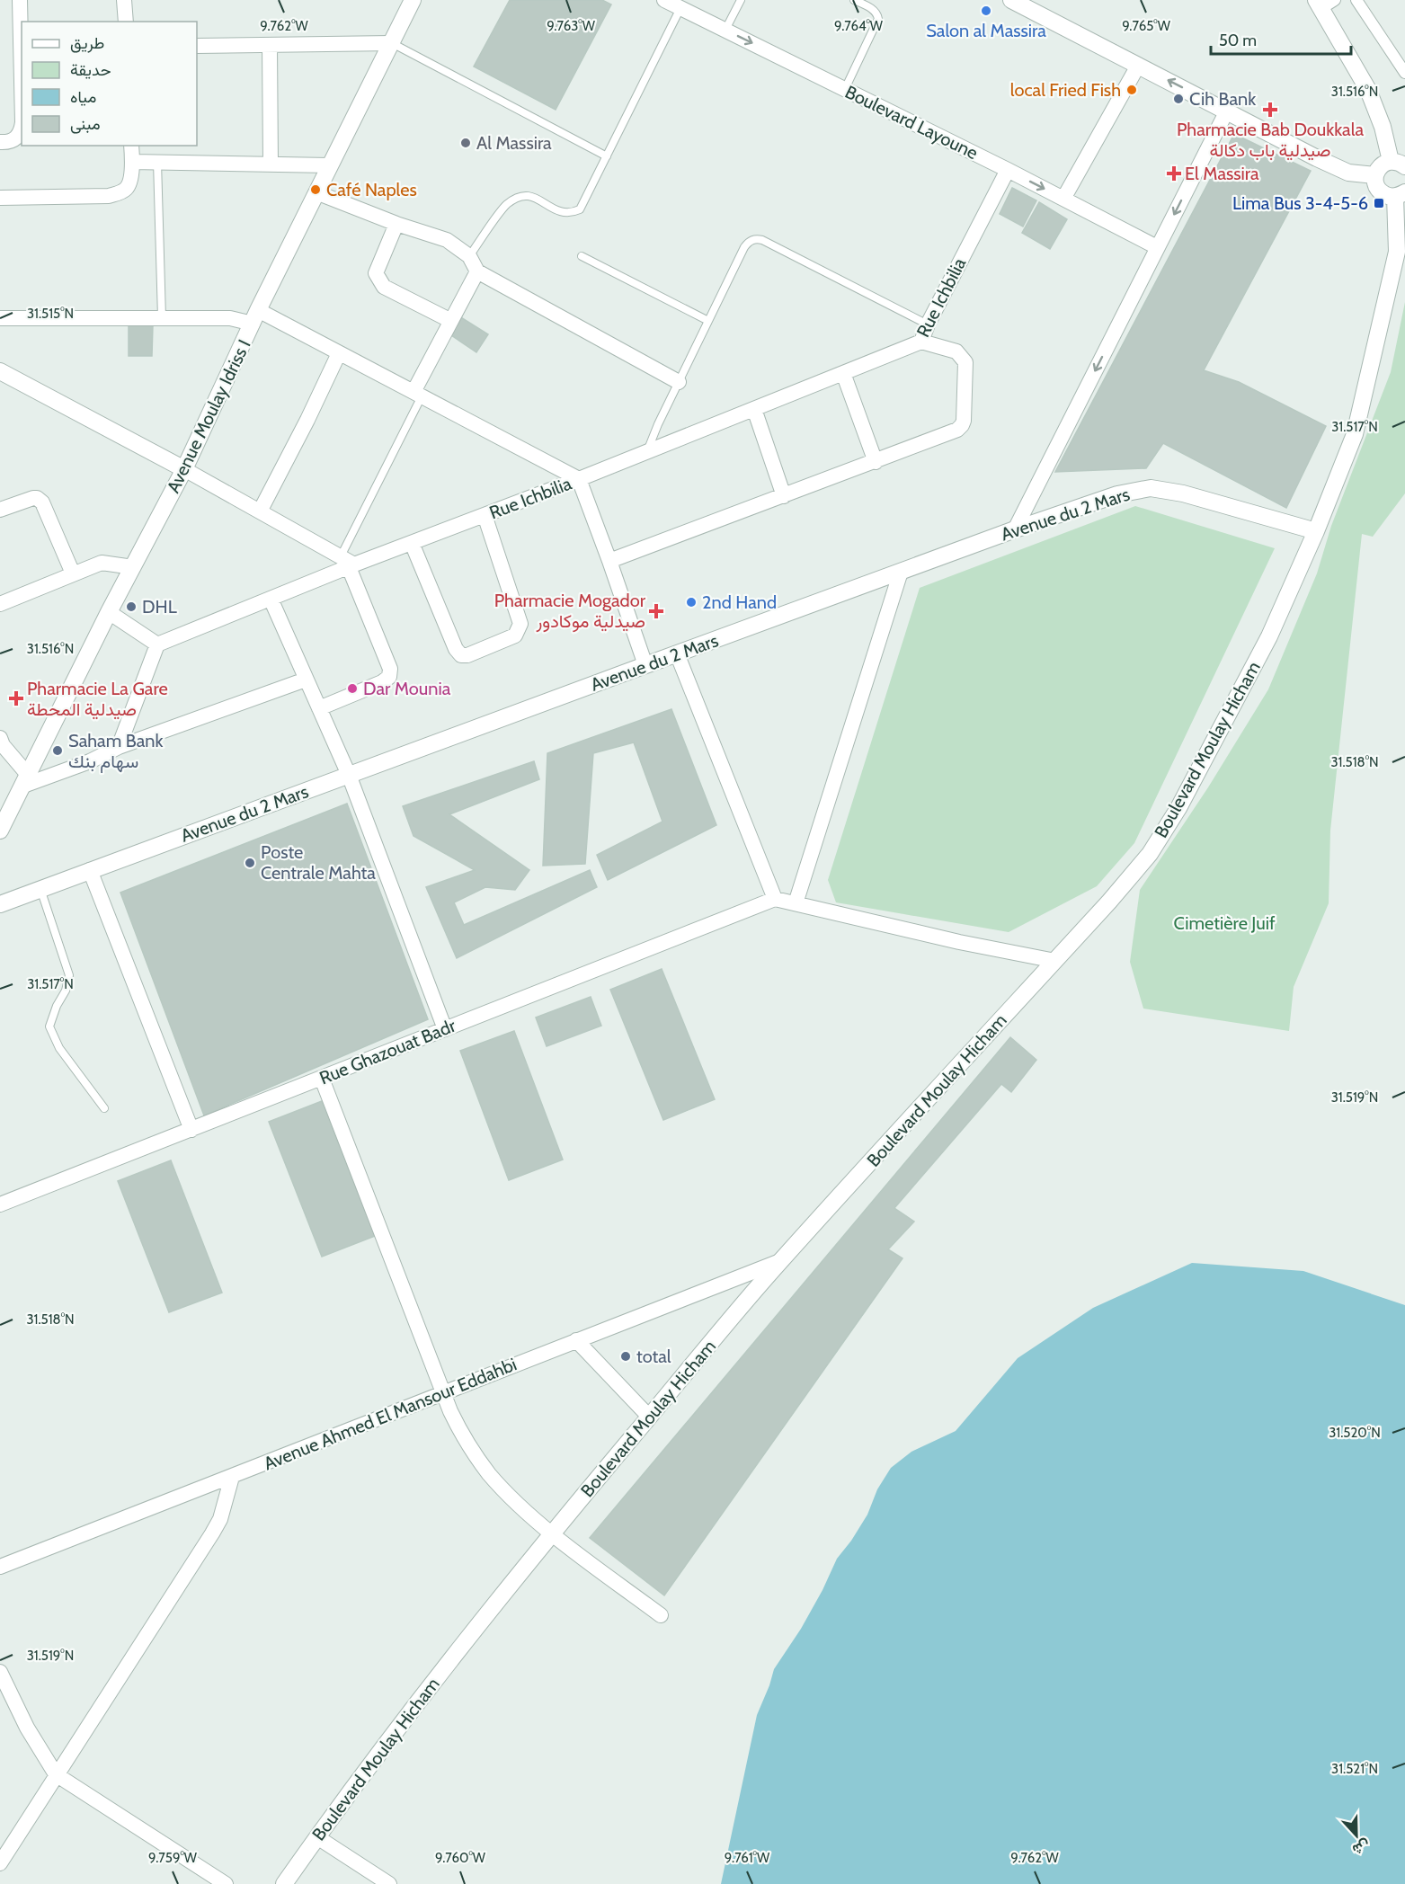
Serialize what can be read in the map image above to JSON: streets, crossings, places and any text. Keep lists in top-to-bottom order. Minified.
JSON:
{"streets":{"street":["Boulevard Layoune","Rue Ichbilia","Avenue Moulay Idriss I","Avenue du 2 Mars","Boulevard Moulay Hicham","Rue Ghazouat Badr","Avenue Ahmed El Mansour Eddahbi"]},"crossings":[["Boulevard Layoune","Rue Ichbilia"],["Avenue du 2 Mars","Boulevard Moulay Hicham"],["Boulevard Moulay Hicham","Avenue Ahmed El Mansour Eddahbi"]],"one_way":["Boulevard Layoune"],"parks":["Cimetière Juif"],"places":{"other":["Salon al Massira","local Fried Fish","Cih Bank","Al Massira","Café Naples","2nd Hand","DHL","Dar Mounia","Saham Bank سهام بنك","Poste Centrale Mahta","total"],"health":["Pharmacie Bab Doukkala صيدلية باب دكالة","El Massira","Pharmacie Mogador صيدلية موكادور","Pharmacie La Gare صيدلية المحطة"],"transit":["Lima Bus 3-4-5-6"]},"legend":["طريق","حديقة","مياه","مبنى"],"scale_bar":"50 m","north":"bottom","coordinates":["9.762°W","9.763°W","9.764°W","9.765°W","31.516°N","31.515°N","31.517°N","31.518°N","31.519°N","31.520°N","31.521°N","9.759°W","9.760°W","9.761°W"]}
